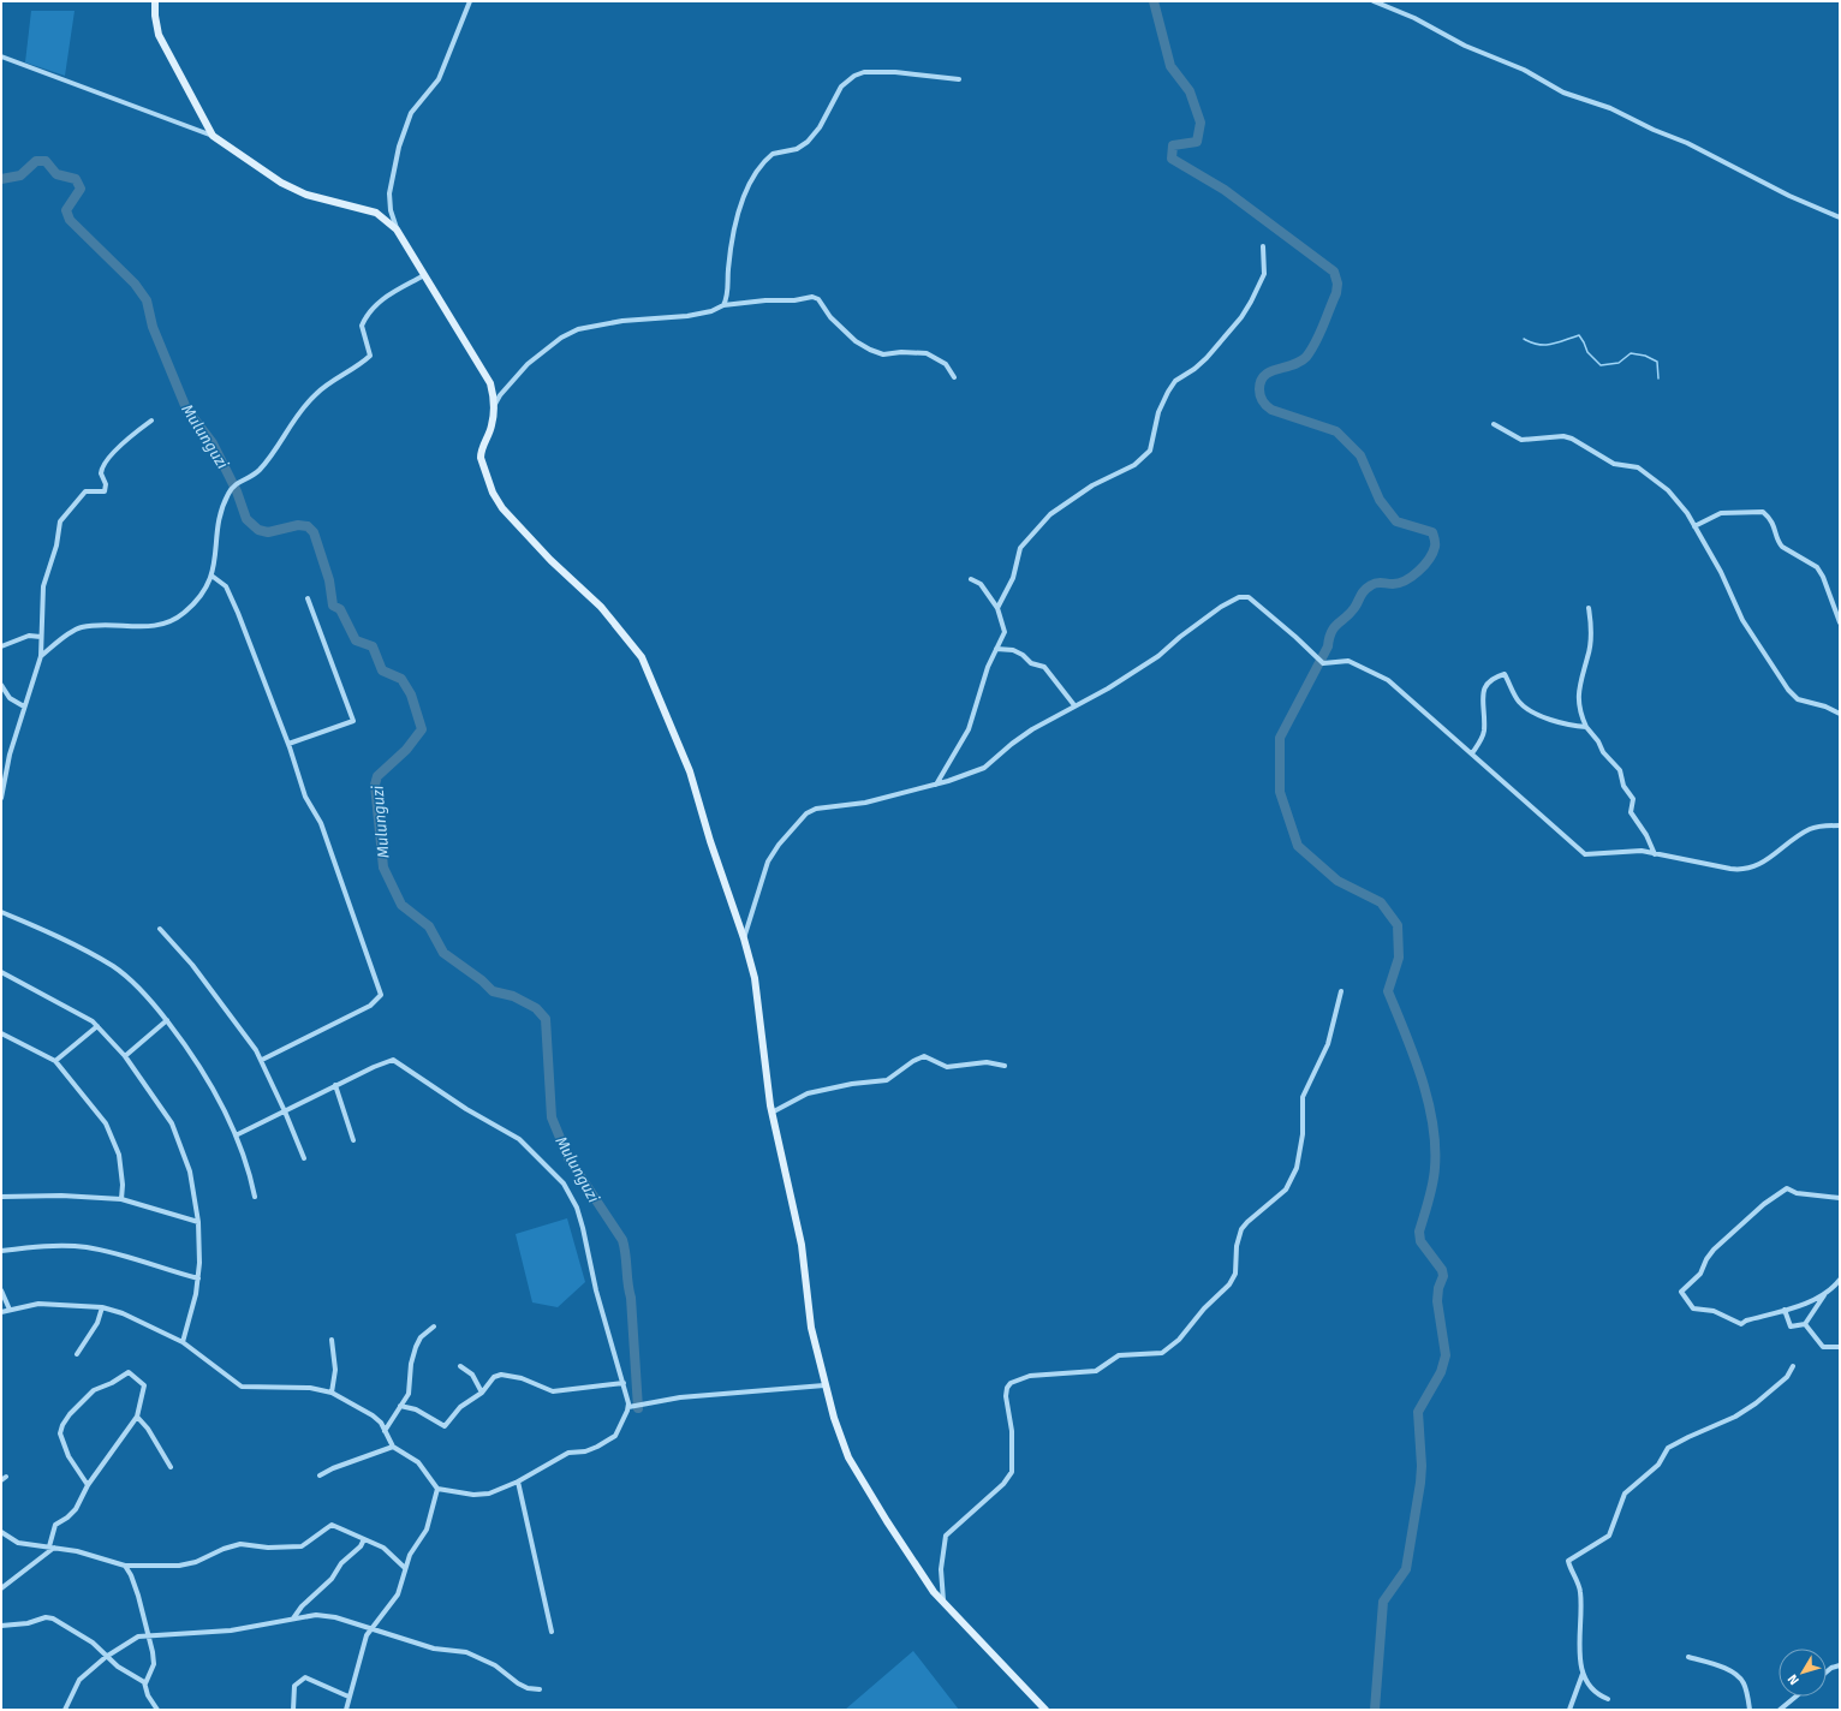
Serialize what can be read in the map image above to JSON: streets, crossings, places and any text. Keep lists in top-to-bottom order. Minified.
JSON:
{"water":["Mulunguzi"],"north":"bottom left"}
